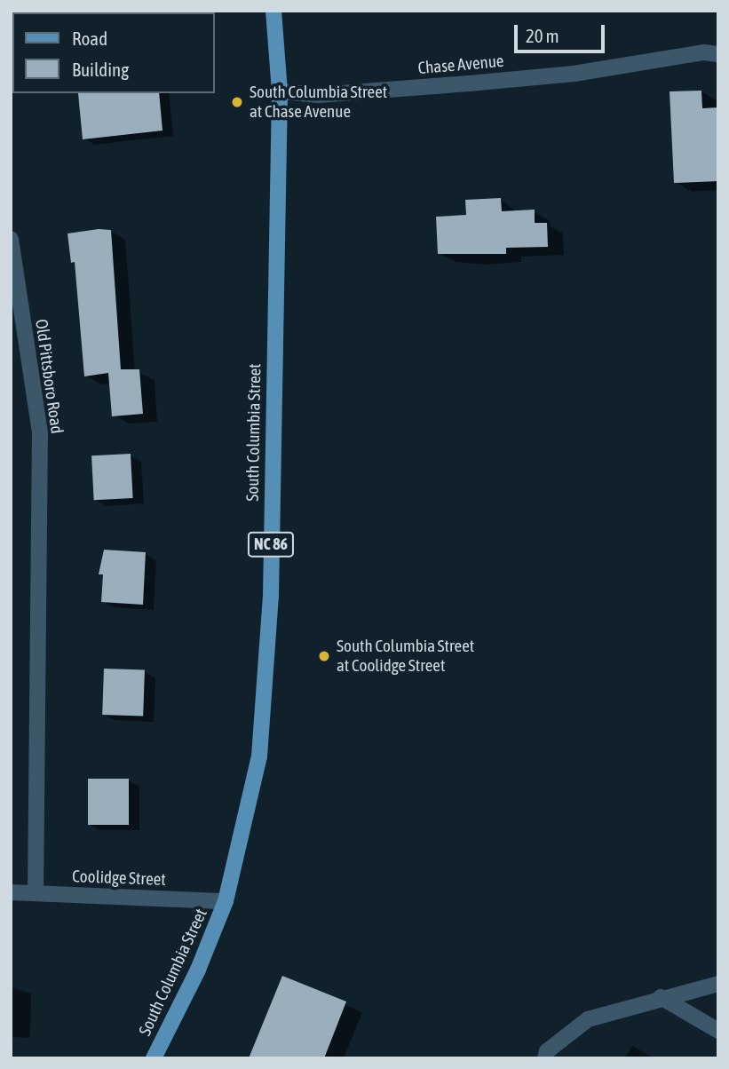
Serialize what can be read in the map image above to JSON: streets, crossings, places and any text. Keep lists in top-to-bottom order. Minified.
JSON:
{"streets":{"main road":["South Columbia Street","NC 86"],"street":["Chase Avenue","Old Pittsboro Road","Coolidge Street"]},"crossings":[["Chase Avenue","South Columbia Street"],["Old Pittsboro Road","Coolidge Street"],["South Columbia Street","Coolidge Street"]],"places":["South Columbia Street at Chase Avenue","South Columbia Street at Coolidge Street"],"legend":["Road","Building"],"scale_bar":"20 m"}
